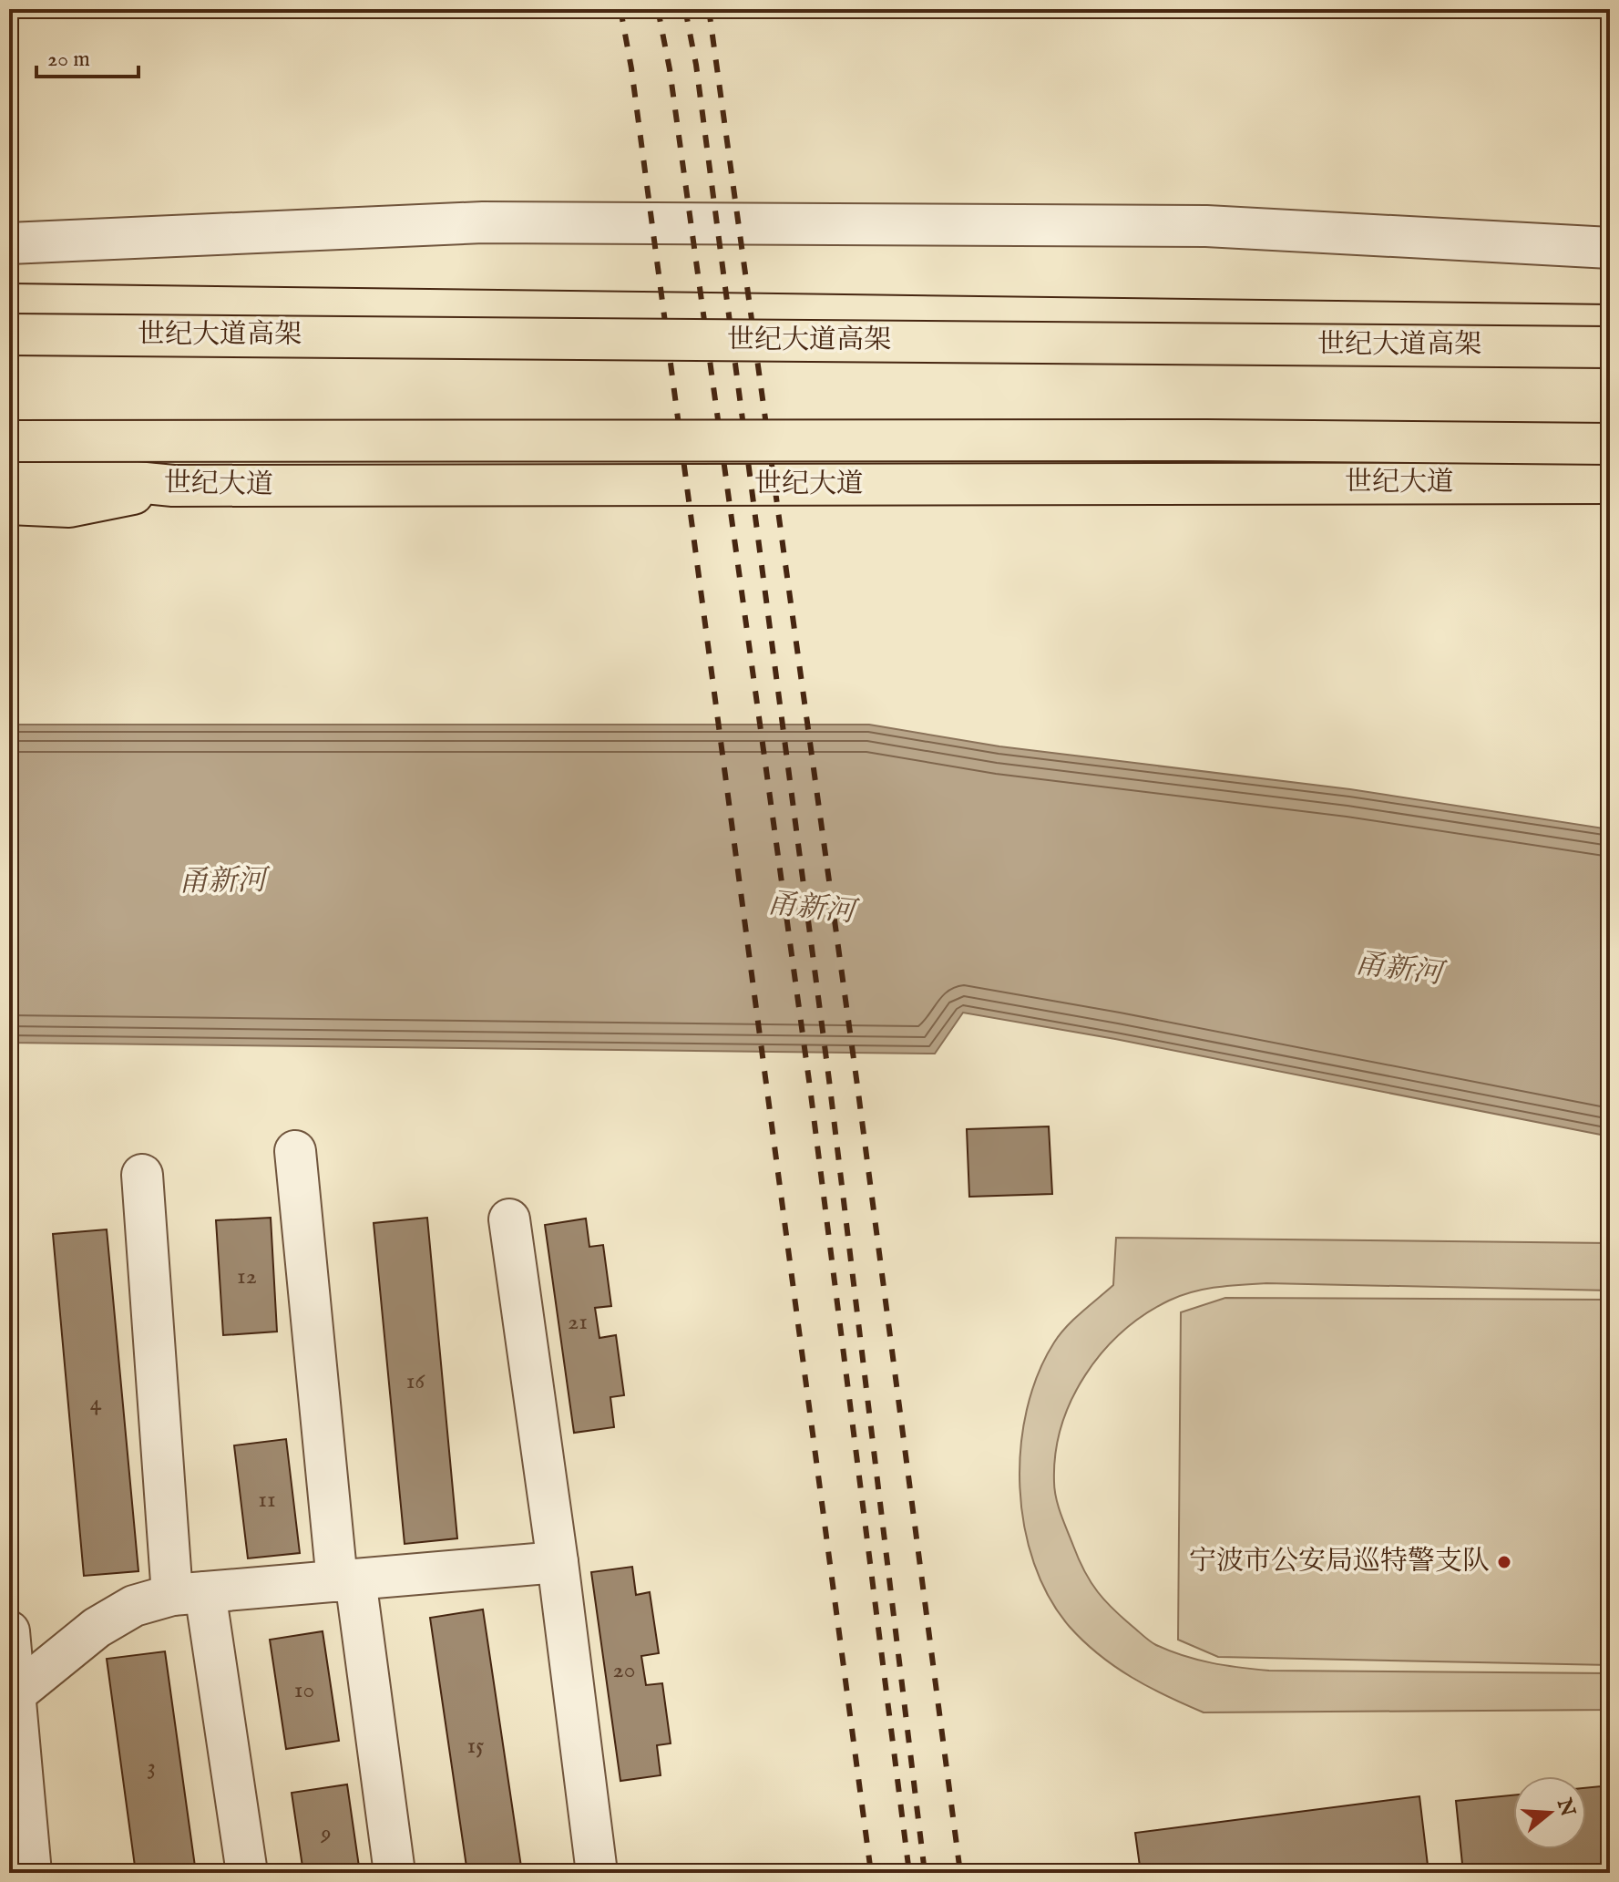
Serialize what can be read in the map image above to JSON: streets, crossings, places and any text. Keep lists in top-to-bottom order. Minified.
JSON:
{"streets":{"main road":["世纪大道高架","世纪大道"]},"water":["甬新河"],"places":["宁波市公安局巡特警支队"],"house_numbers":["12","21","16","4","11","20","10","15","3","9"],"scale_bar":"20 m","north":"right"}
